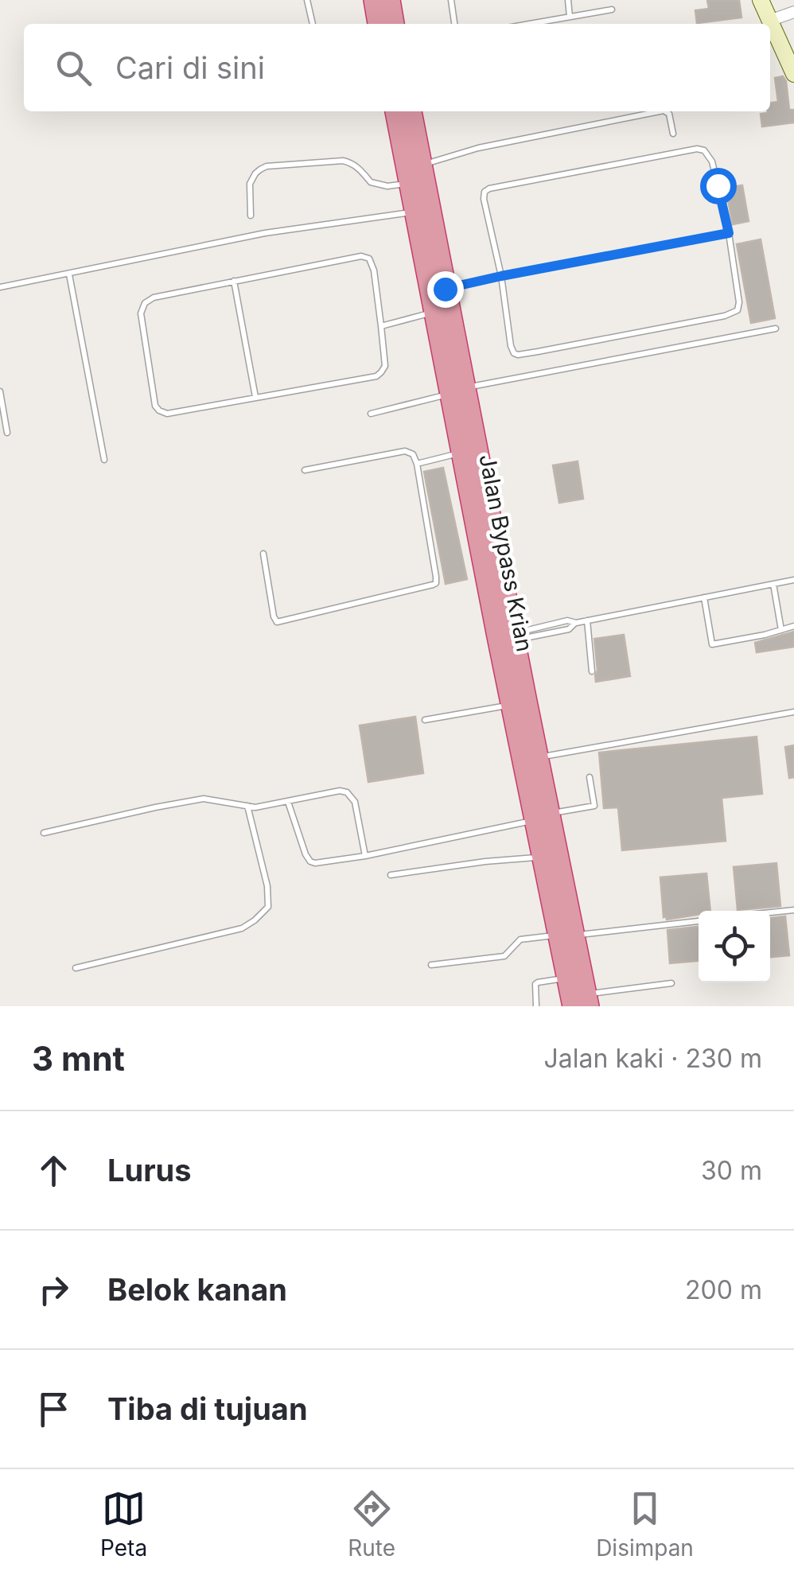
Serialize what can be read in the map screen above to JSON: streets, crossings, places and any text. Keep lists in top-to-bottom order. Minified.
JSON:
{"streets":{"highway":["Jalan Bypass Krian"]},"page":{"search":"Cari di sini","heading":["3 mnt","Jalan kaki · 230 m"],"list":[["Lurus","30 m"],["Belok kanan","200 m"],"Tiba di tujuan"],"nav":["Peta","Rute","Disimpan"]}}
